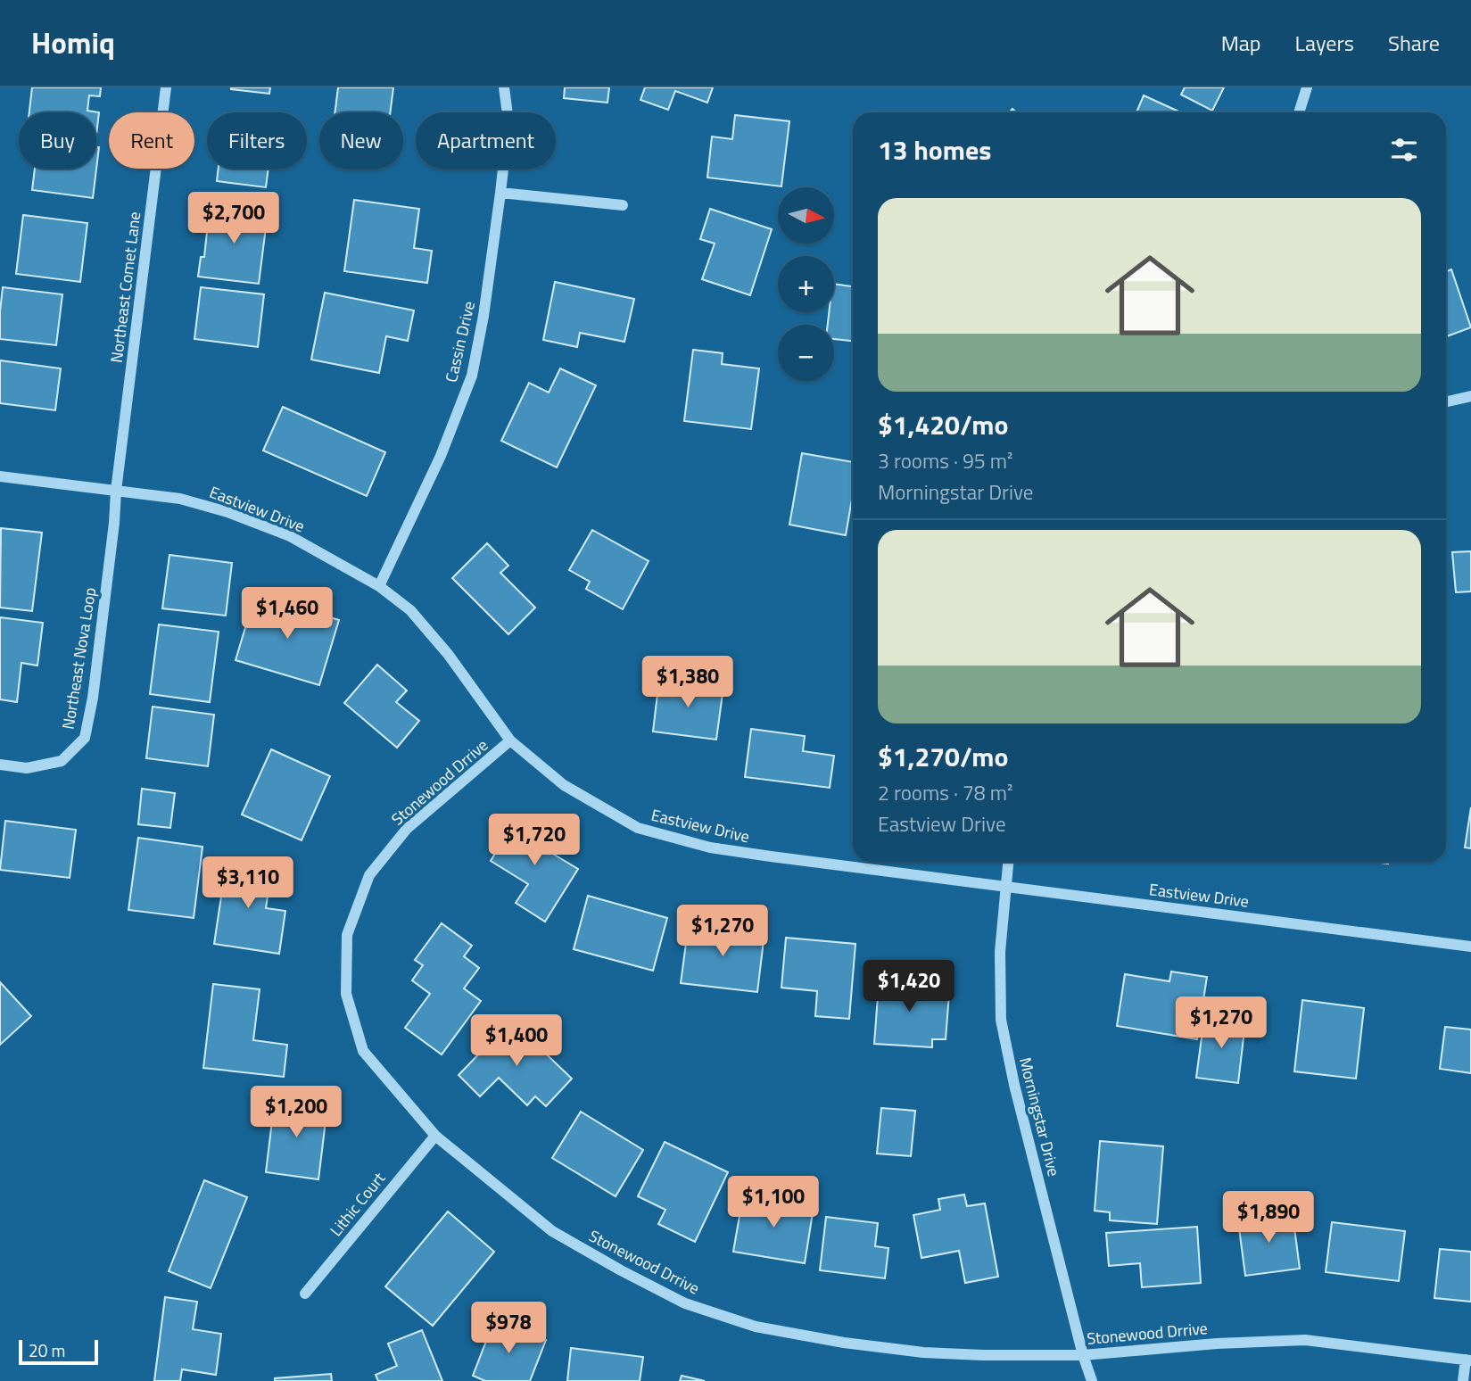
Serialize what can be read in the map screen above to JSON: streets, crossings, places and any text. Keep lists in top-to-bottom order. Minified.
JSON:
{"streets":{"street":["Northeast Comet Lane","Cassin Drive","Eastview Drive","Northeast Nova Loop","Stonewood Drrive","Morningstar Drive","Lithic Court"]},"crossings":[["Northeast Comet Lane","Eastview Drive"],["Northeast Comet Lane","Northeast Nova Loop"],["Cassin Drive","Eastview Drive"],["Eastview Drive","Northeast Nova Loop"],["Eastview Drive","Stonewood Drrive"],["Eastview Drive","Morningstar Drive"],["Stonewood Drrive","Morningstar Drive"],["Stonewood Drrive","Lithic Court"]],"scale_bar":"20 m","north":"right","page":{"header":"Homiq","nav":["Map","Layers","Share"],"chip":["Buy","Rent","Filters","New","Apartment"],"heading":"13 homes","map_buttons":["+","−"],"list":[{"name":"$1,420/mo","note":"3 rooms · 95 m² · Morningstar Drive"},{"name":"$1,270/mo","note":"2 rooms · 78 m² · Eastview Drive"}],"price":["$2,700","$1,460","$1,380","$1,720","$3,110","$1,270","$1,420","$1,270","$1,400","$1,200","$1,100","$1,890","$978"],"scale":"20 m"}}
